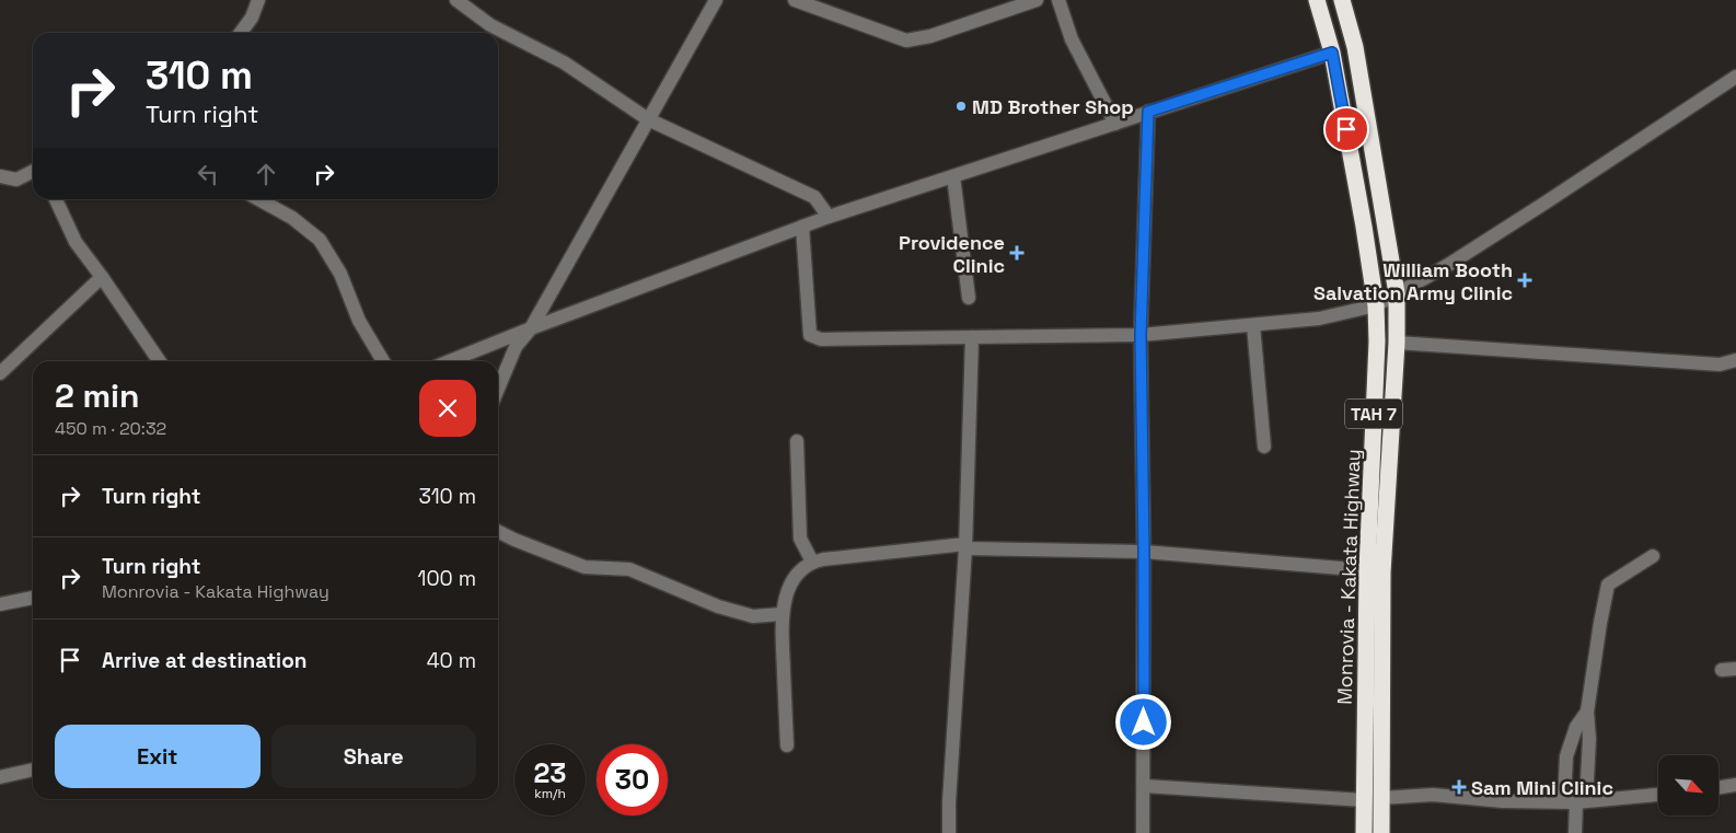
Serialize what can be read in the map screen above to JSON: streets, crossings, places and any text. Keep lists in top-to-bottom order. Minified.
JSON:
{"streets":{"highway":["TAH 7","Monrovia - Kakata Highway"]},"places":{"other":["MD Brother Shop"],"health":["Providence Clinic","William Booth Salvation Army Clinic","Sam Mini Clinic"]},"north":"bottom right","page":{"turn":["310 m","Turn right"],"heading":["2 min","450 m · 20:32"],"list":[{"name":"Turn right","value":"310 m"},{"name":"Turn right","note":"Monrovia - Kakata Highway","value":"100 m"},{"name":"Arrive at destination","value":"40 m"}],"buttons":["Exit","Share"],"speed":"23 km/h","limit":"30"}}
